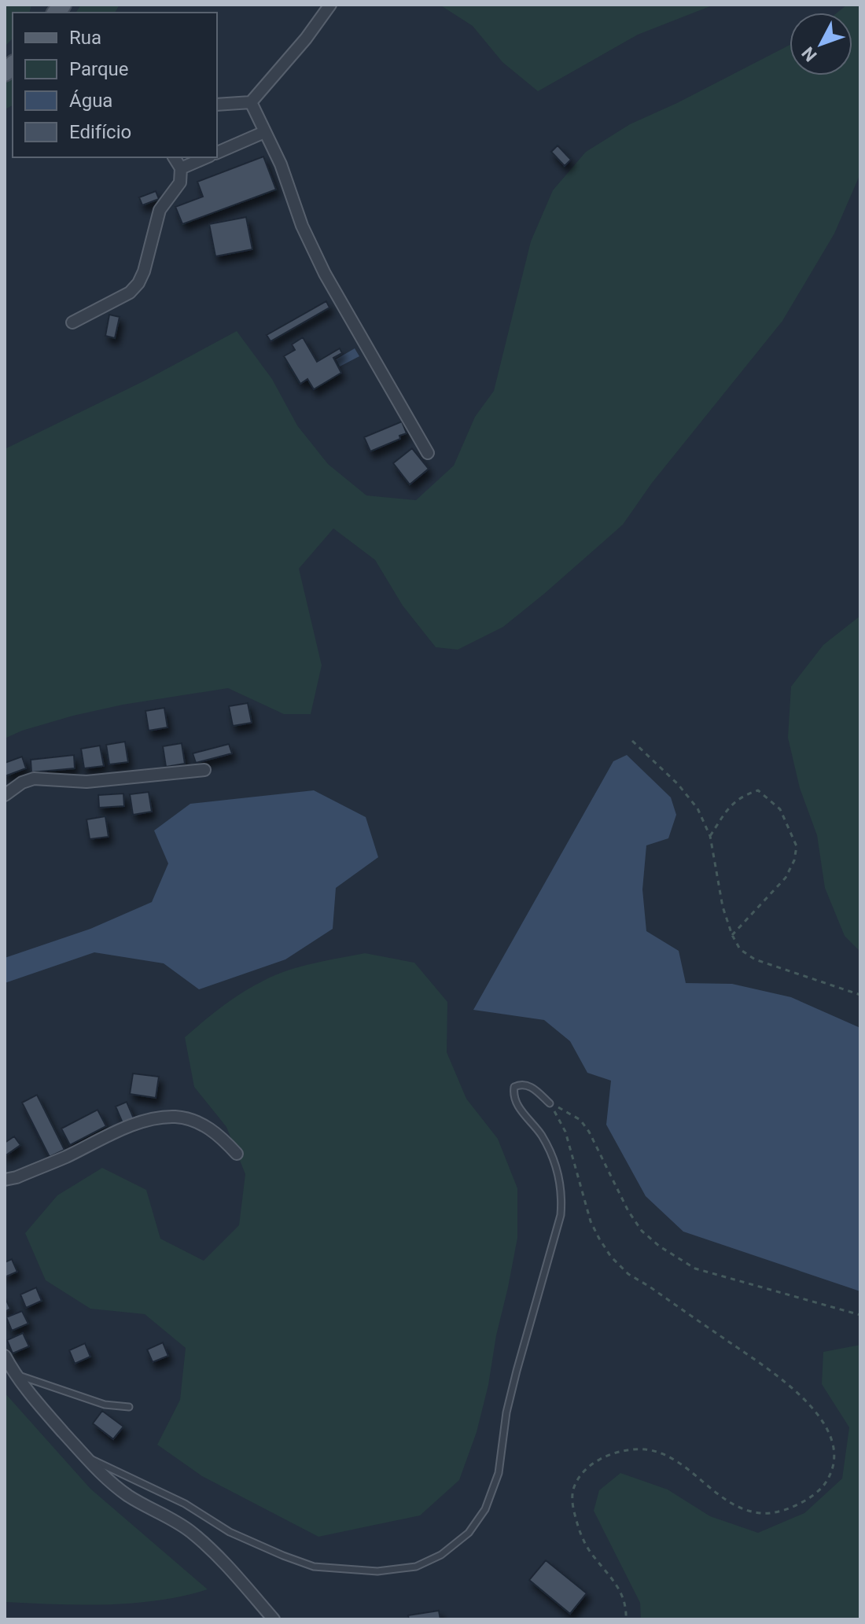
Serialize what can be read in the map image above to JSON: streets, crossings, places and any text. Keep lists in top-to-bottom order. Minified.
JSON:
{"legend":["Rua","Parque","Água","Edifício"],"north":"bottom left"}
